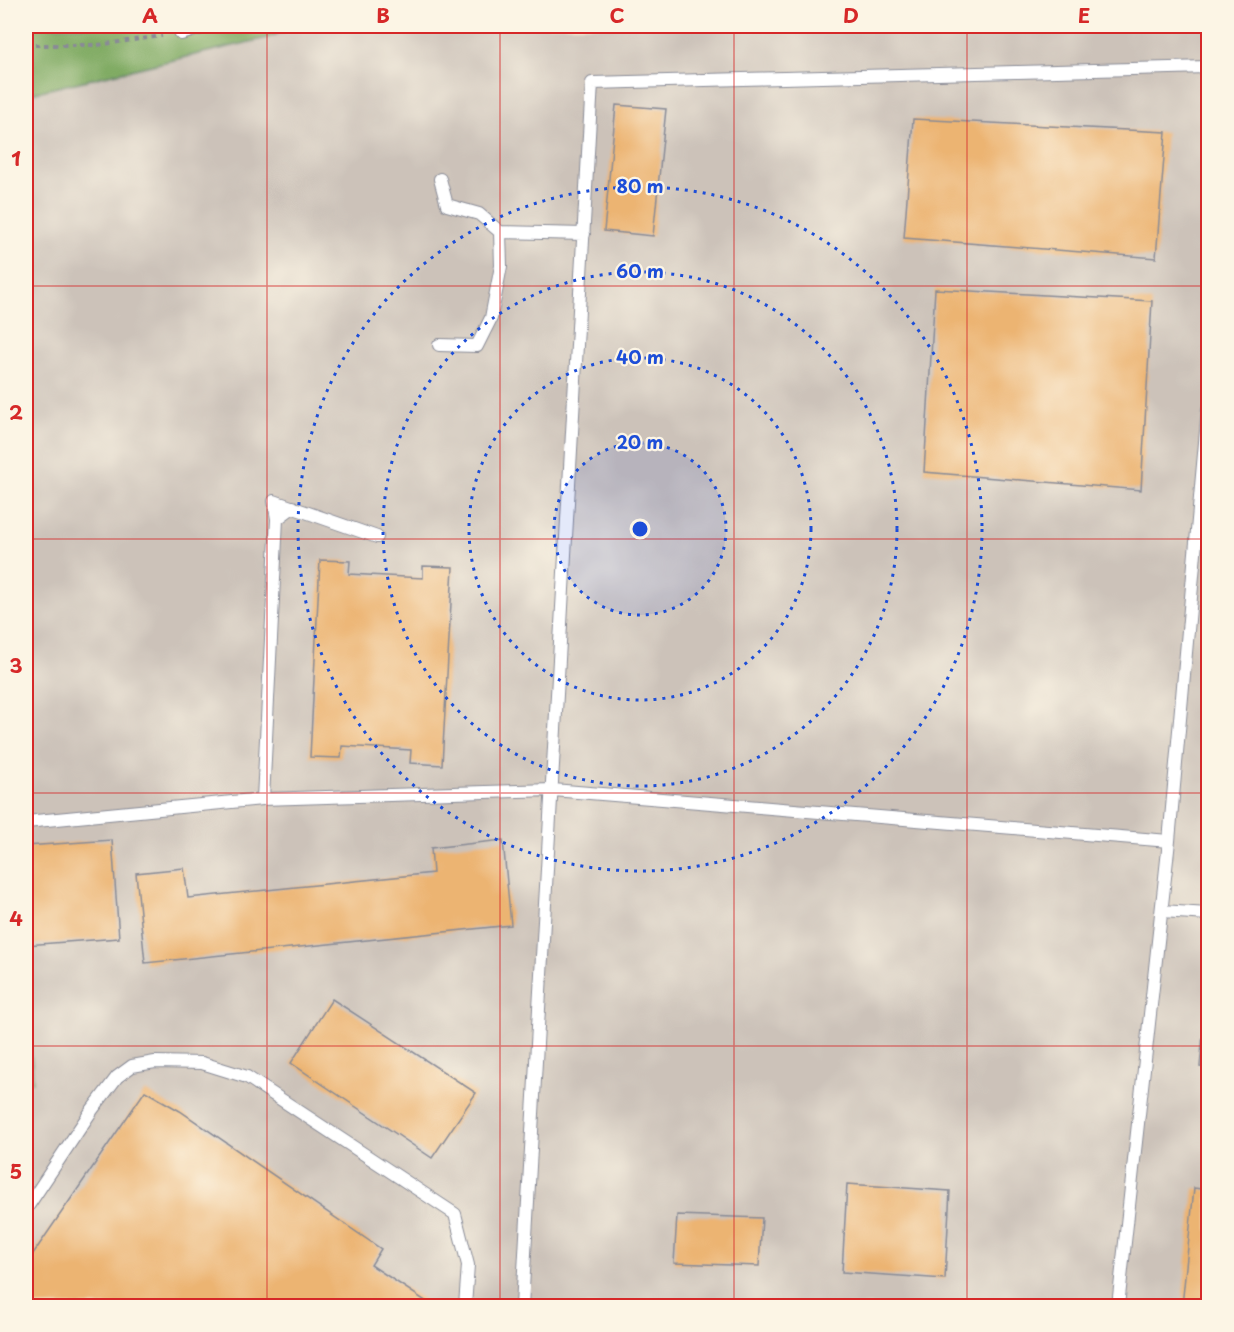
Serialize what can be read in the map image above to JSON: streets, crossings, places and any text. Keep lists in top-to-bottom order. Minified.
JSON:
{"grid":{"columns":["A","B","C","D","E"],"rows":["1","2","3","4","5"]},"rings":["80 m","60 m","40 m","20 m"]}
